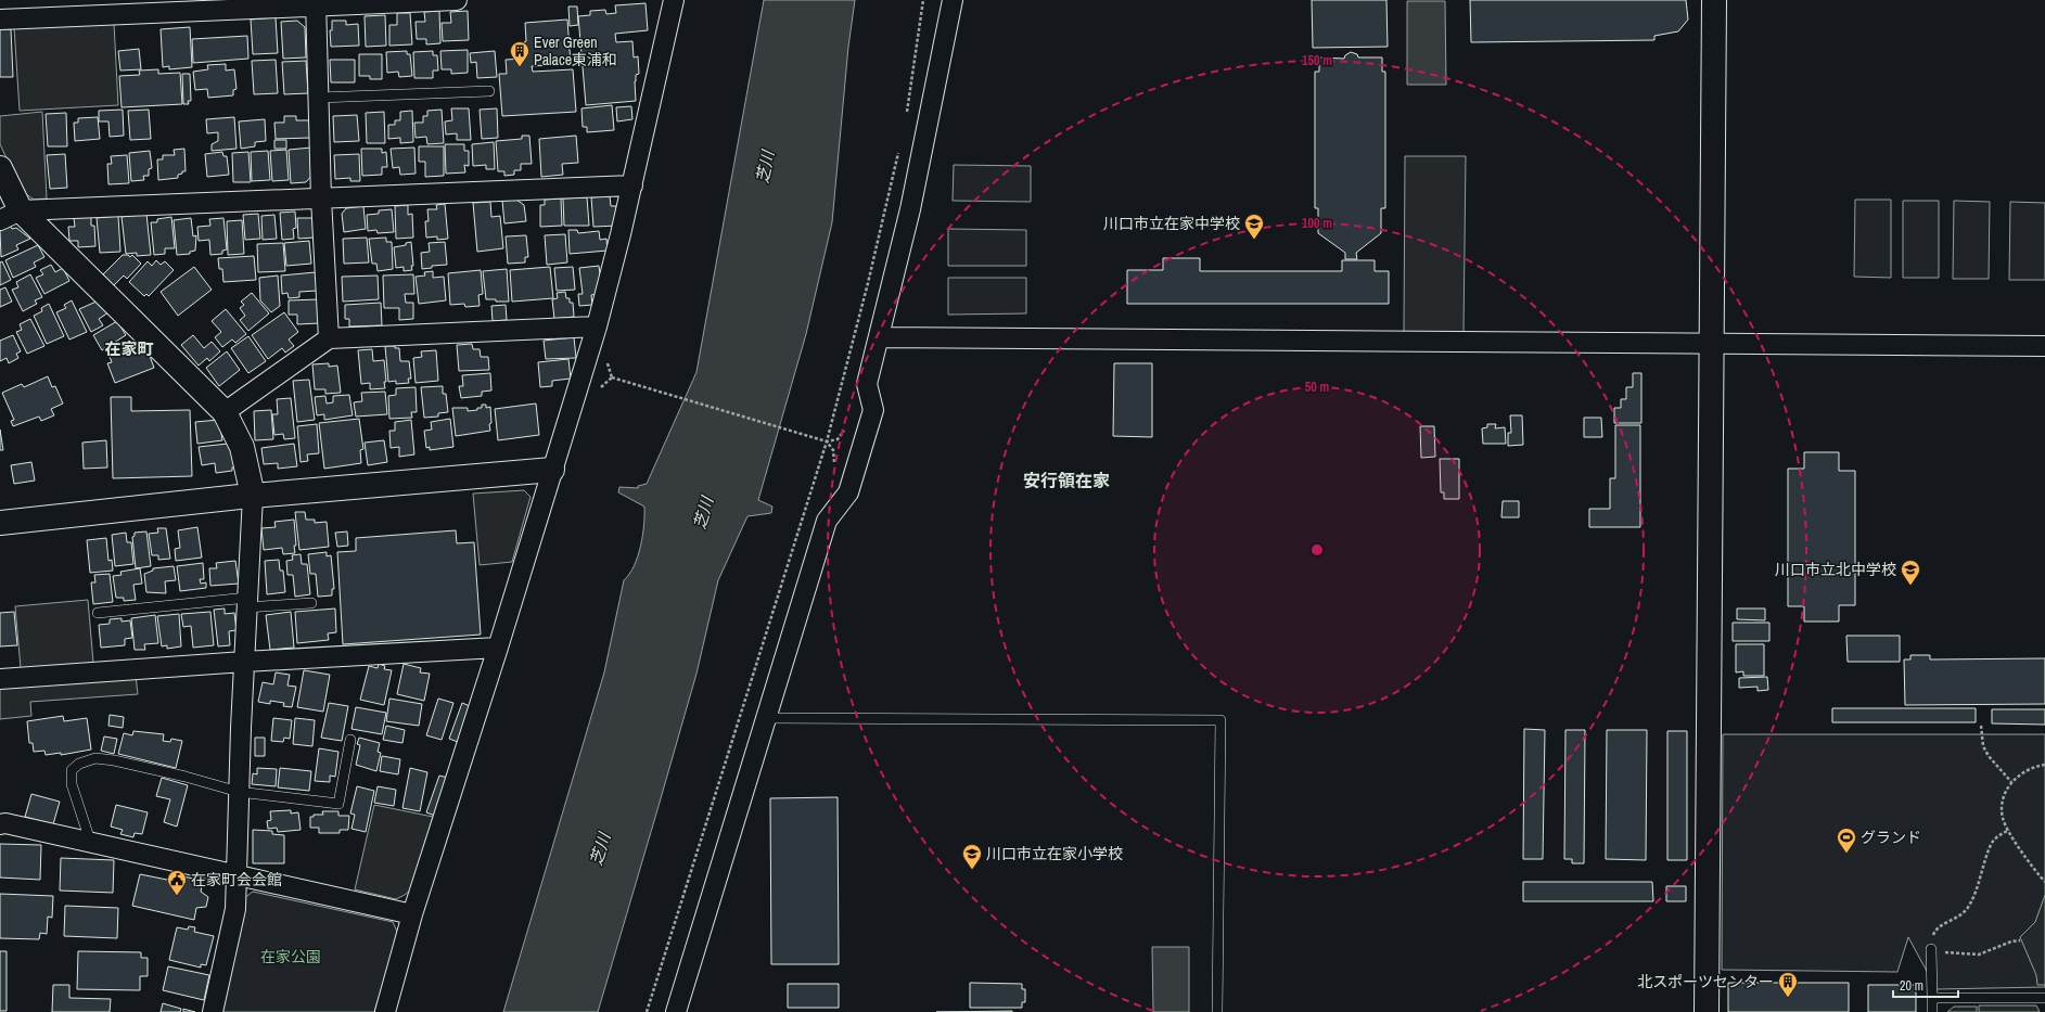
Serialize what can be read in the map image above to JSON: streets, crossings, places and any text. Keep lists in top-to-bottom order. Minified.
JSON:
{"districts":["在家町","安行領在家"],"water":["芝川"],"parks":["在家公園"],"places":{"building":["Ever Green Palace東浦和","北スポーツセンター"],"school or university":["川口市立在家中学校","川口市立北中学校","川口市立在家小学校"],"sports":["グランド"],"public building":["在家町会会館"]},"scale_bar":"20 m","rings":["150 m","100 m","50 m"]}
